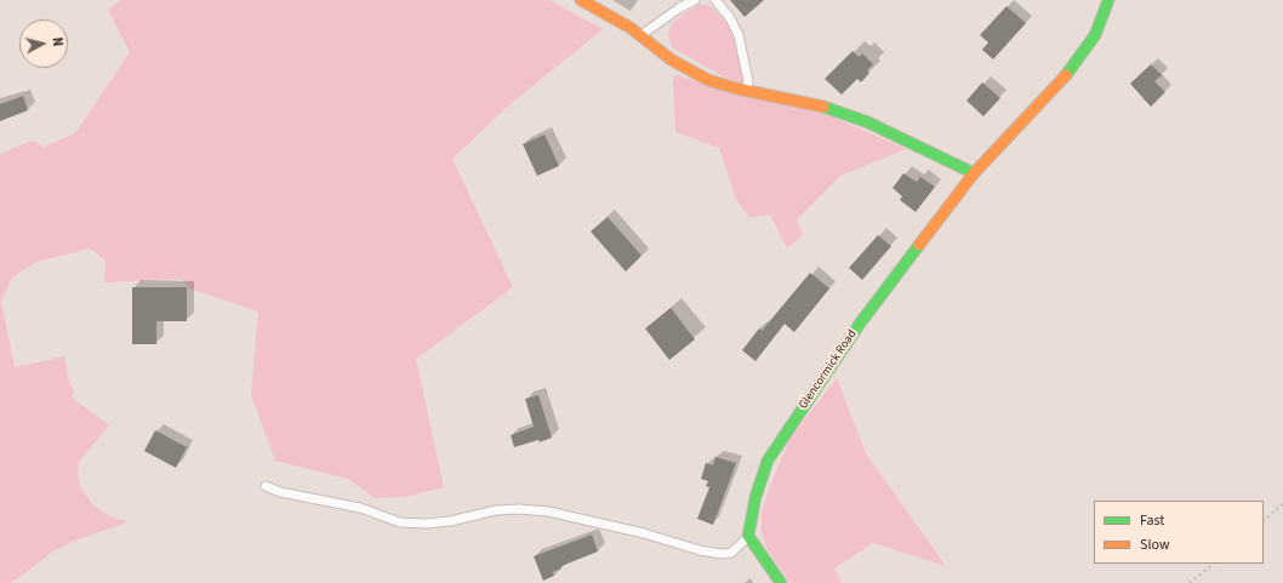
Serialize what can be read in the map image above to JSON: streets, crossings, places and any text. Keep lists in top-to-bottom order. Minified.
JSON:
{"streets":{"street":["Glencormick Road"]},"legend":["Fast","Slow"],"north":"right"}
